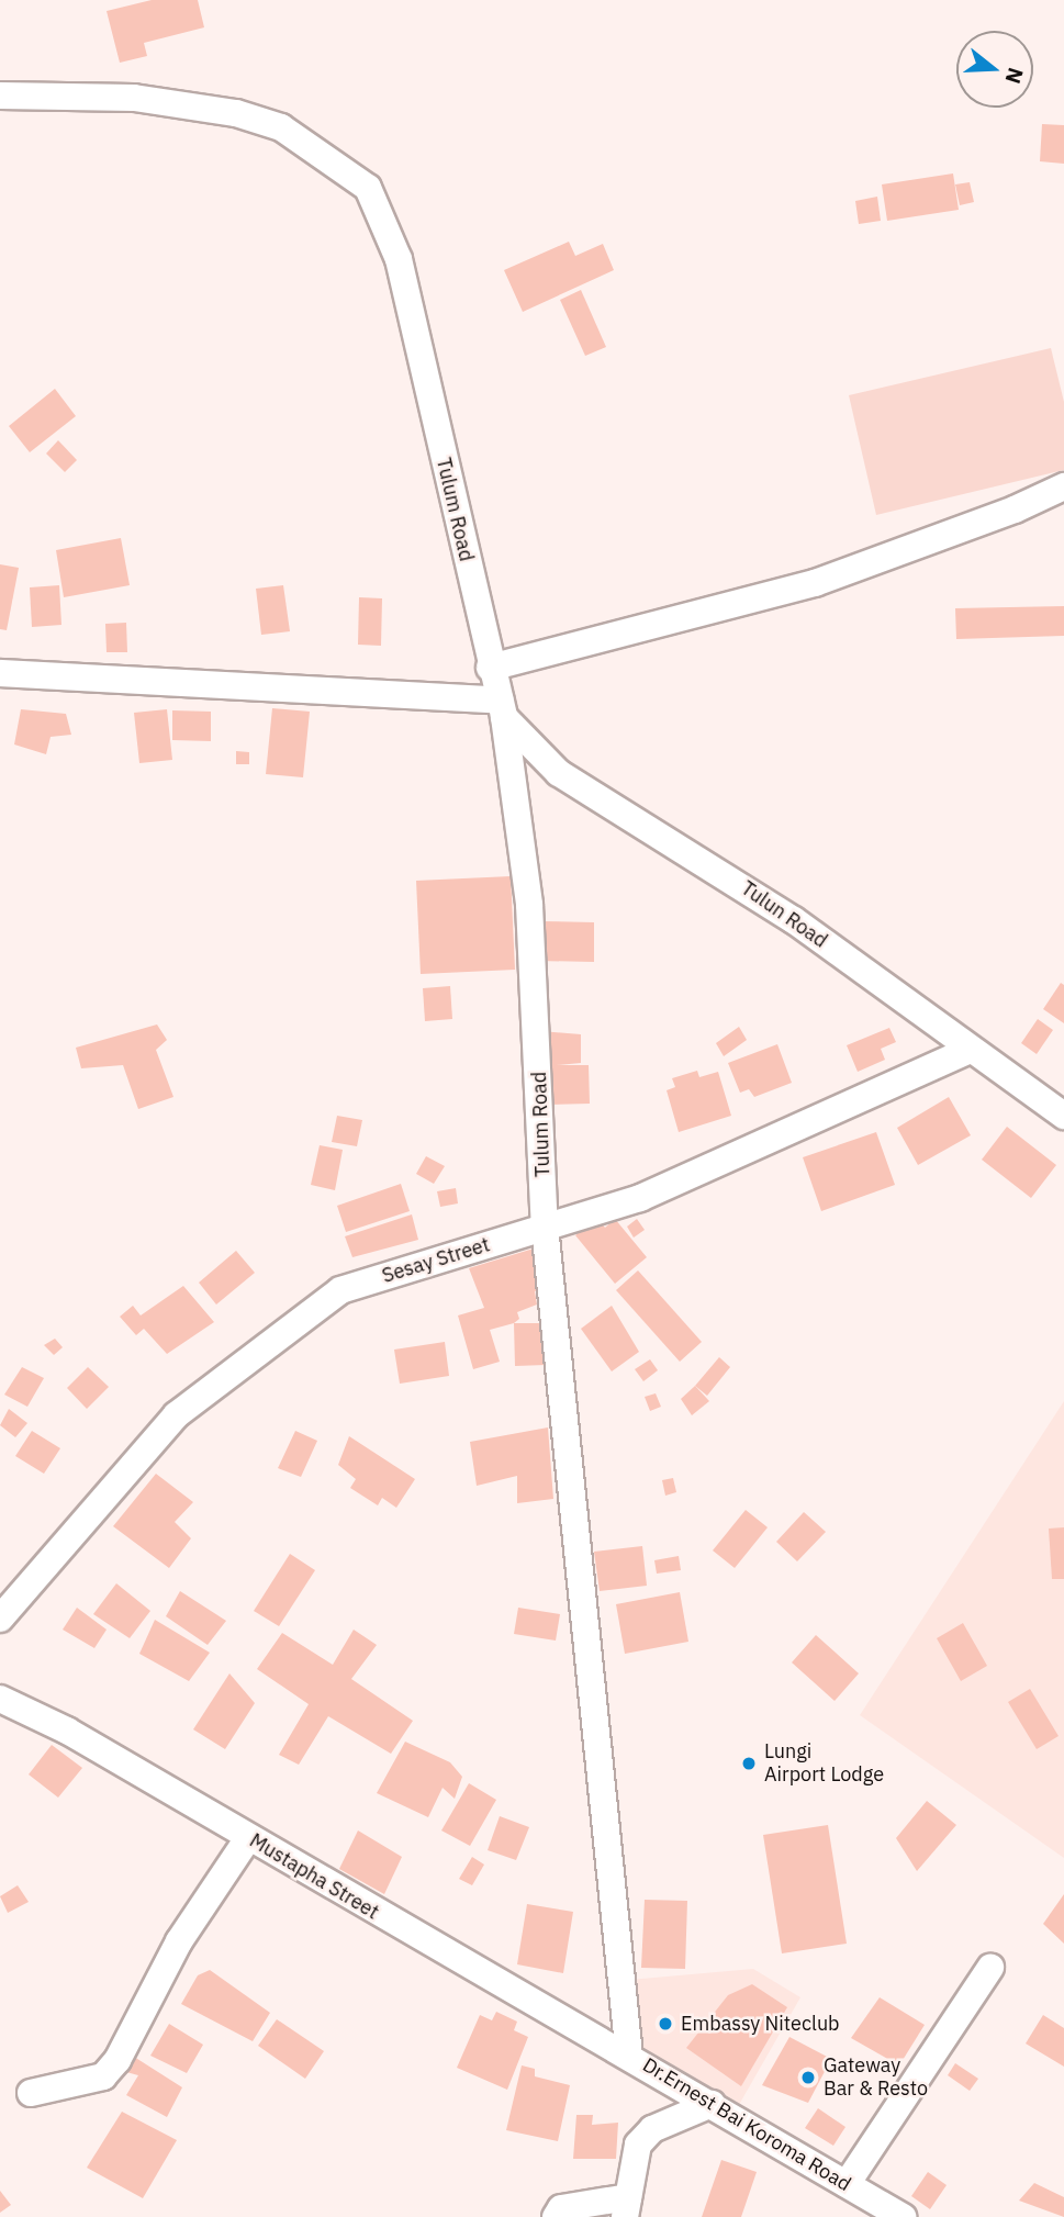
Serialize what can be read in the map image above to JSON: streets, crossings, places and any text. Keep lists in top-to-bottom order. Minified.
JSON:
{"streets":{"street":["Tulum Road","Tulun Road","Sesay Street","Mustapha Street","Dr.Ernest Bai Koroma Road"]},"crossings":[["Tulum Road","Tulun Road"],["Tulum Road","Sesay Street"],["Tulum Road","Mustapha Street"],["Tulum Road","Dr.Ernest Bai Koroma Road"],["Tulun Road","Sesay Street"],["Mustapha Street","Dr.Ernest Bai Koroma Road"]],"places":["Lungi Airport Lodge","Embassy Niteclub","Gateway Bar & Resto"],"north":"right"}
